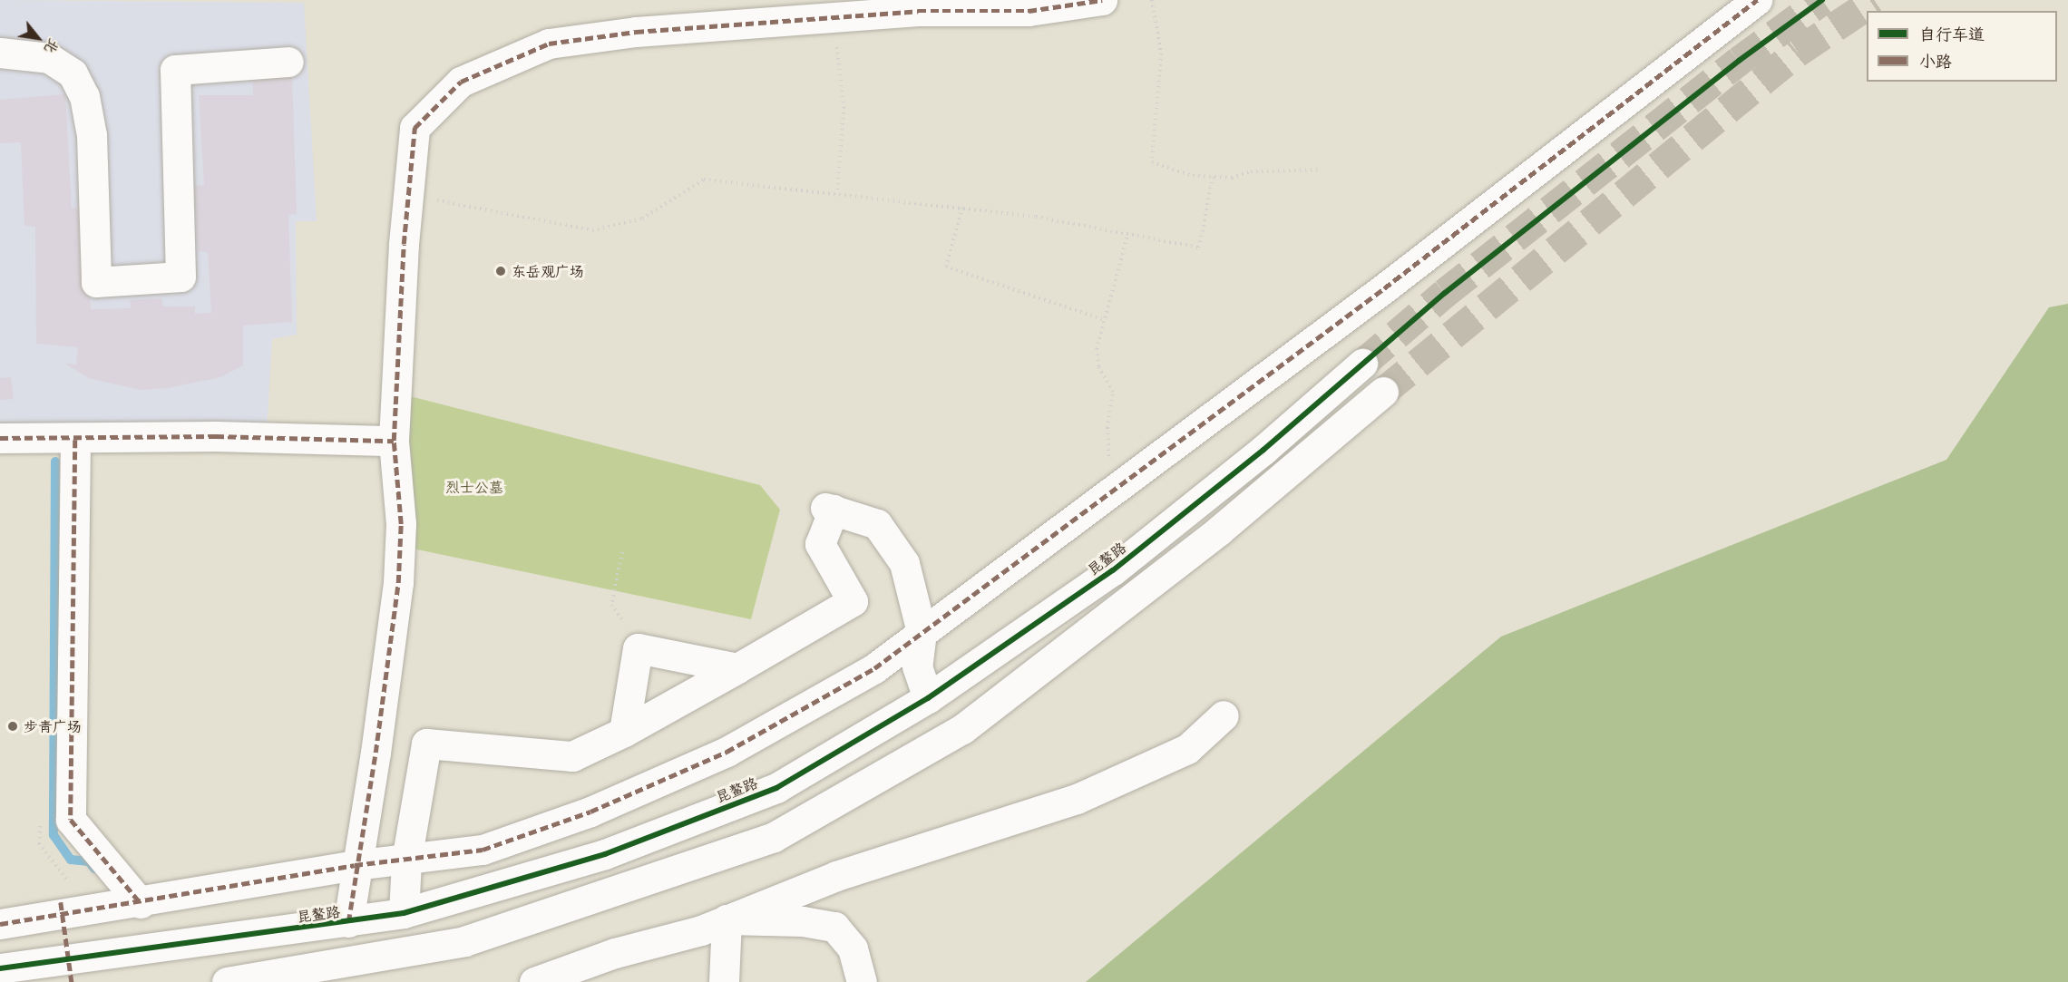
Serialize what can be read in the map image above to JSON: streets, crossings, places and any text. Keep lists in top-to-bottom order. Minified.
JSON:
{"streets":{"street":["昆鳌路"]},"parks":["烈士公墓"],"places":["东岳观广场","步青广场"],"legend":["自行车道","小路"],"north":"bottom right"}
